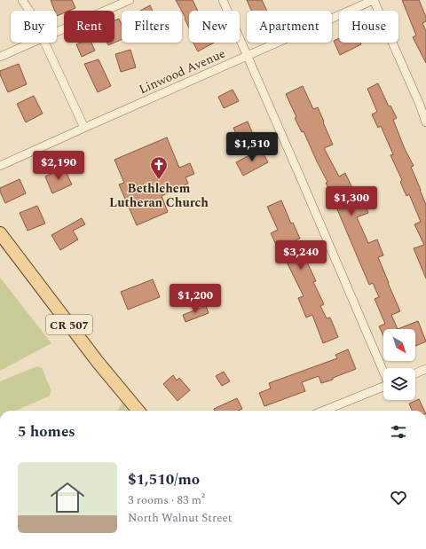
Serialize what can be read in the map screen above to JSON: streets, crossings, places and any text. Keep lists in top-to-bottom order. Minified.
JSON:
{"streets":{"main road":["CR 507"],"street":["Linwood Avenue"]},"places":{"church":["Bethlehem Lutheran Church"]},"north":"bottom right","page":{"chip":["Buy","Rent","Filters","New","Apartment","House"],"price":["$1,510","$2,190","$1,300","$3,240","$1,200"],"heading":"5 homes","list":[{"name":"$1,510/mo","note":"3 rooms · 83 m² · North Walnut Street"}]}}
